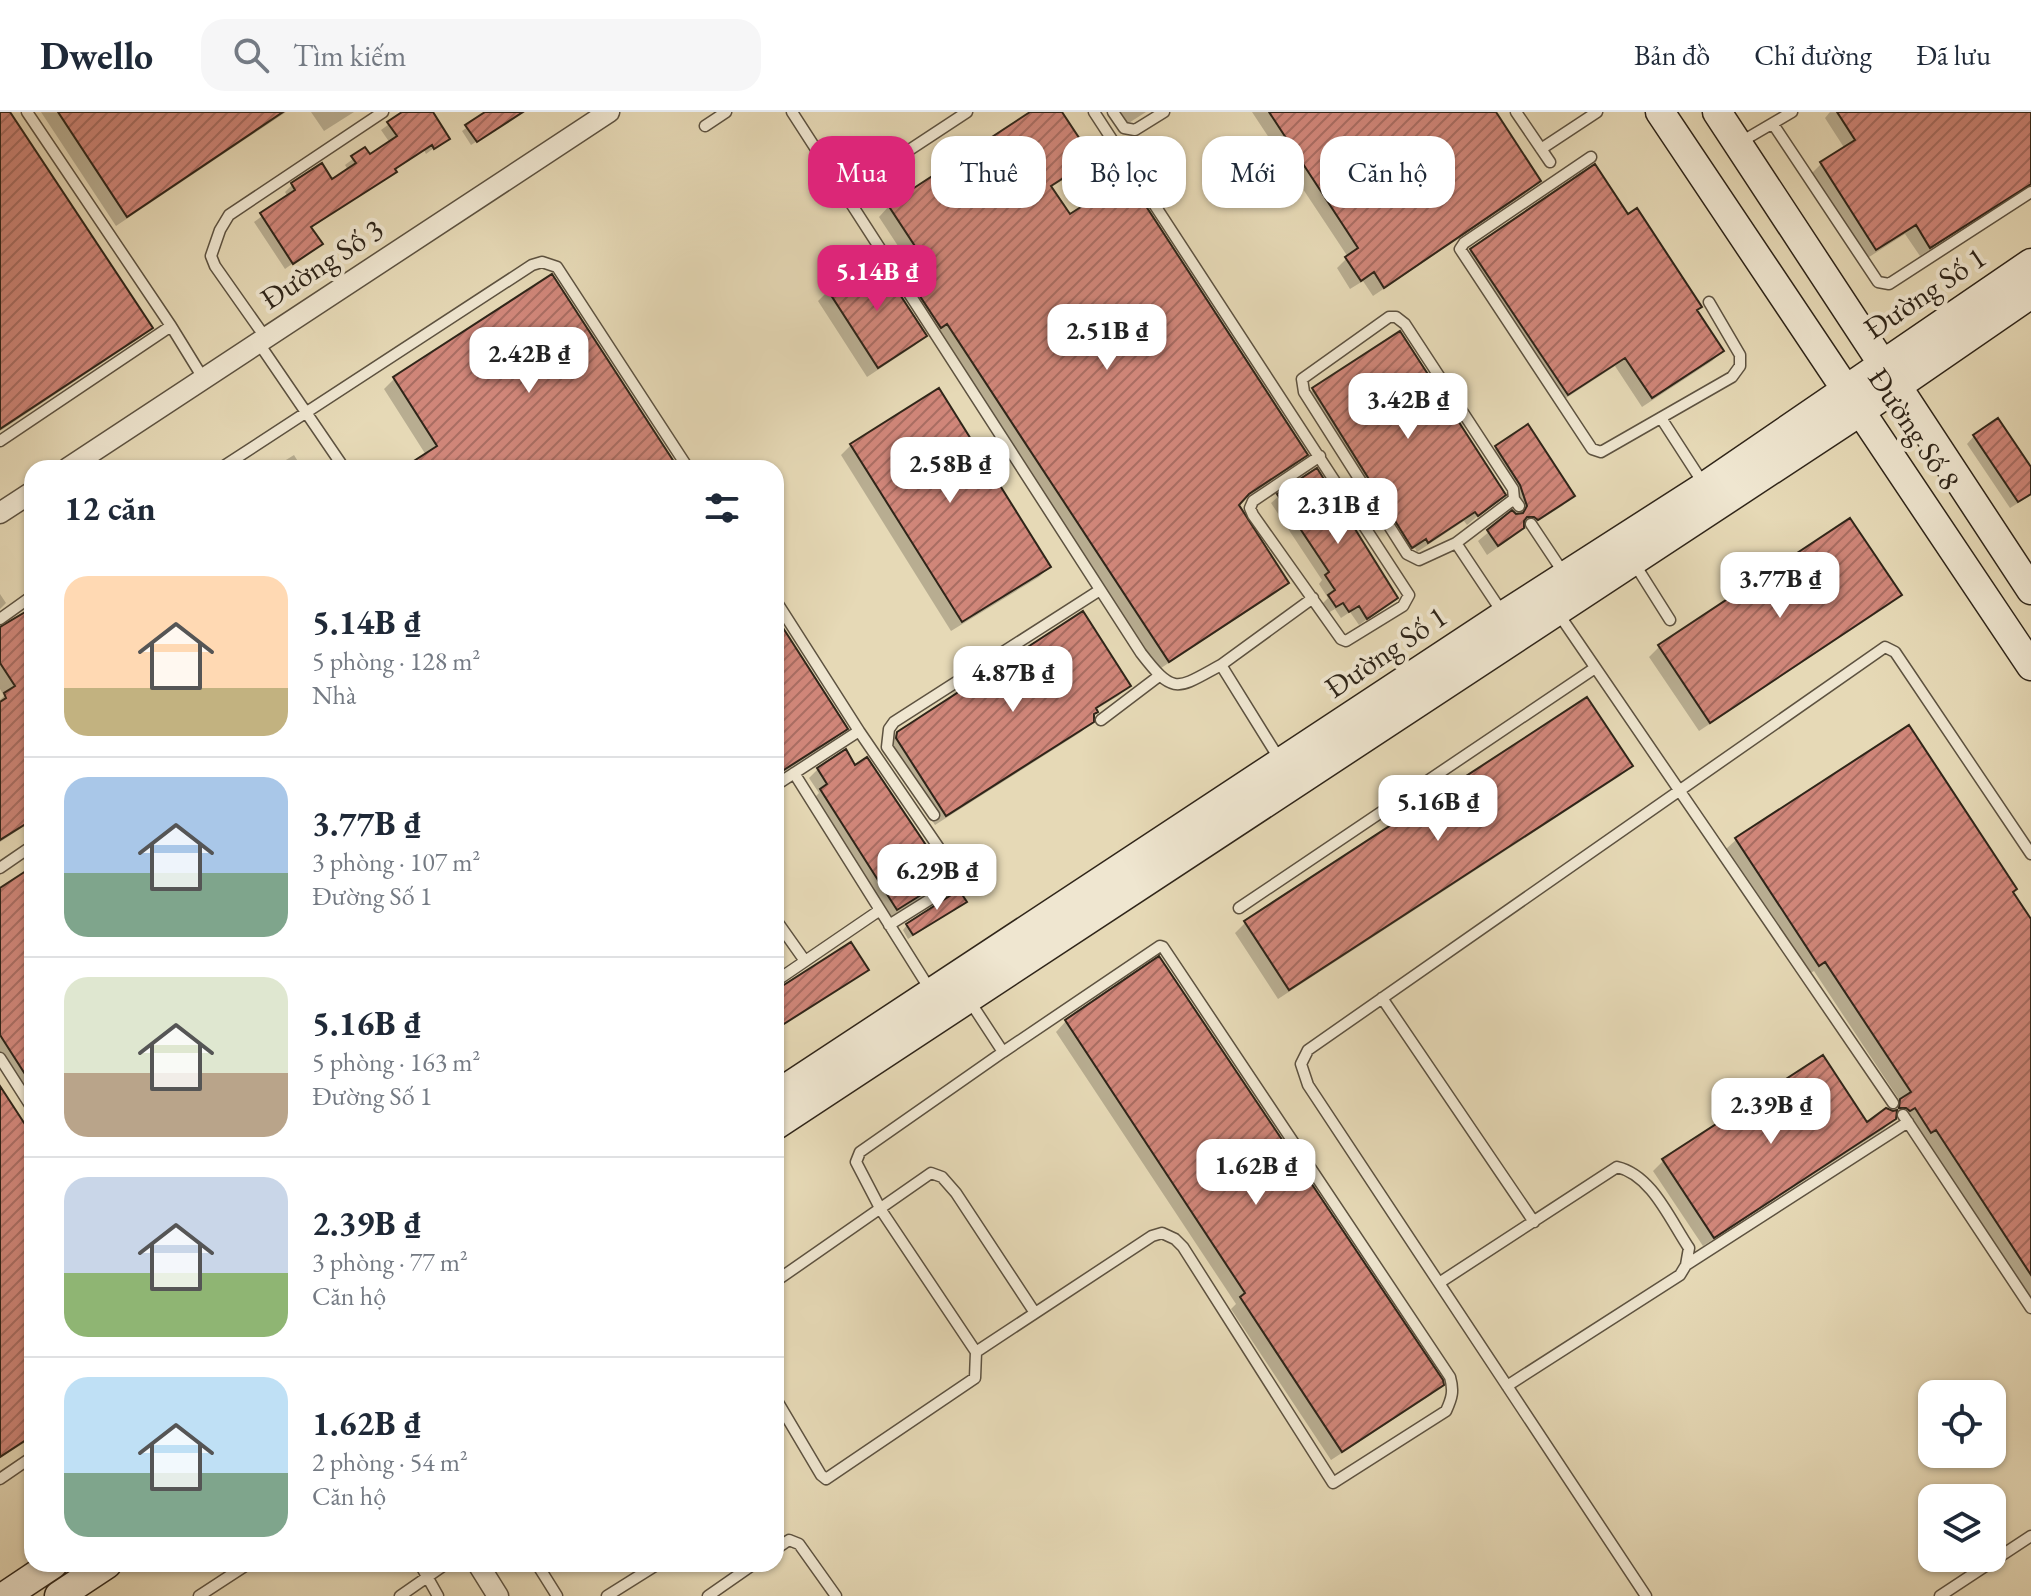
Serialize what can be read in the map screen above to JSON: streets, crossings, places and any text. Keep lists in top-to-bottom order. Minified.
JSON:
{"streets":{"street":["Đường Số 3","Đường Số 1","Đường Số 8"]},"crossings":[["Đường Số 1","Đường Số 8"]],"page":{"header":"Dwello","search":"Tìm kiếm","nav":["Bản đồ","Chỉ đường","Đã lưu"],"chip":["Mua","Thuê","Bộ lọc","Mới","Căn hộ"],"price":["5.14B ₫","2.51B ₫","2.42B ₫","3.42B ₫","2.58B ₫","2.31B ₫","3.77B ₫","4.87B ₫","5.16B ₫","6.29B ₫","2.39B ₫","1.62B ₫"],"heading":"12 căn","list":[{"name":"5.14B ₫","note":"5 phòng · 128 m² · Nhà"},{"name":"3.77B ₫","note":"3 phòng · 107 m² · Đường Số 1"},{"name":"5.16B ₫","note":"5 phòng · 163 m² · Đường Số 1"},{"name":"2.39B ₫","note":"3 phòng · 77 m² · Căn hộ"},{"name":"1.62B ₫","note":"2 phòng · 54 m² · Căn hộ"}]}}
